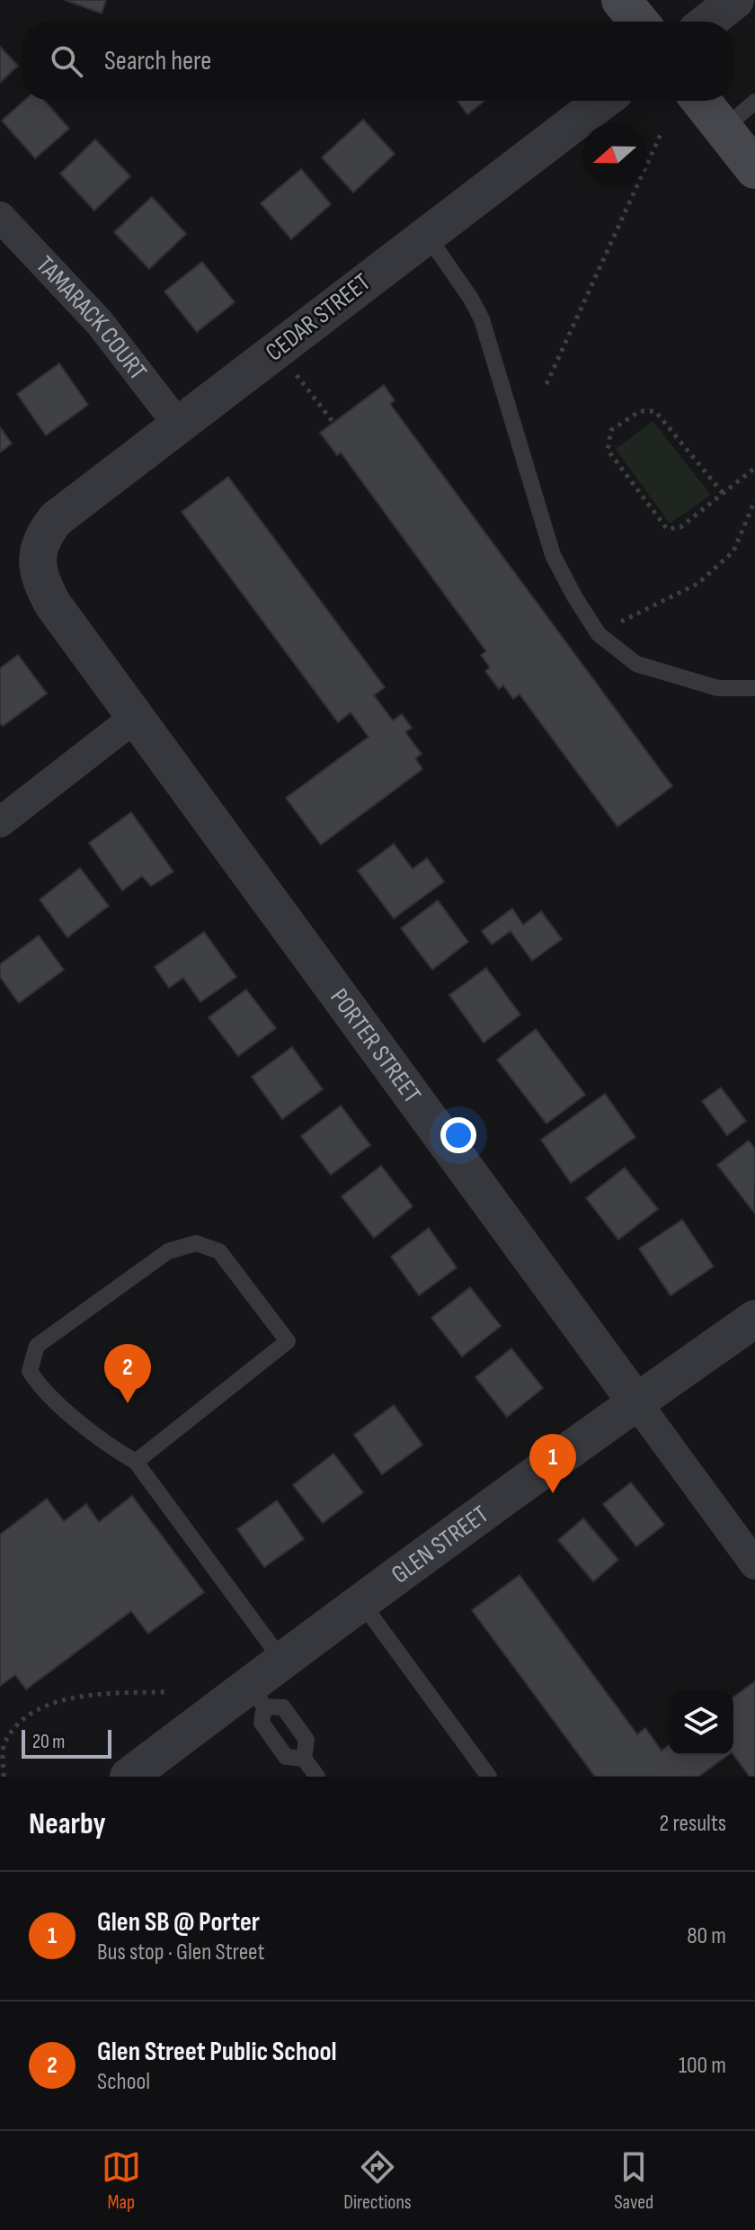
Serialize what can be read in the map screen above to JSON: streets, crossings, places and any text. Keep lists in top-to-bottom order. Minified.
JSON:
{"streets":{"street":["CEDAR STREET","TAMARACK COURT","PORTER STREET","GLEN STREET"]},"crossings":[["CEDAR STREET","TAMARACK COURT"],["CEDAR STREET","PORTER STREET"],["PORTER STREET","GLEN STREET"]],"scale_bar":"20 m","north":"left","page":{"search":"Search here","pins":["2","1"],"scale":"20 m","heading":["Nearby","2 results"],"list":[{"mark":"1","name":"Glen SB @ Porter","note":"Bus stop · Glen Street","value":"80 m"},{"mark":"2","name":"Glen Street Public School","note":"School","value":"100 m"}],"nav":["Map","Directions","Saved"]}}
